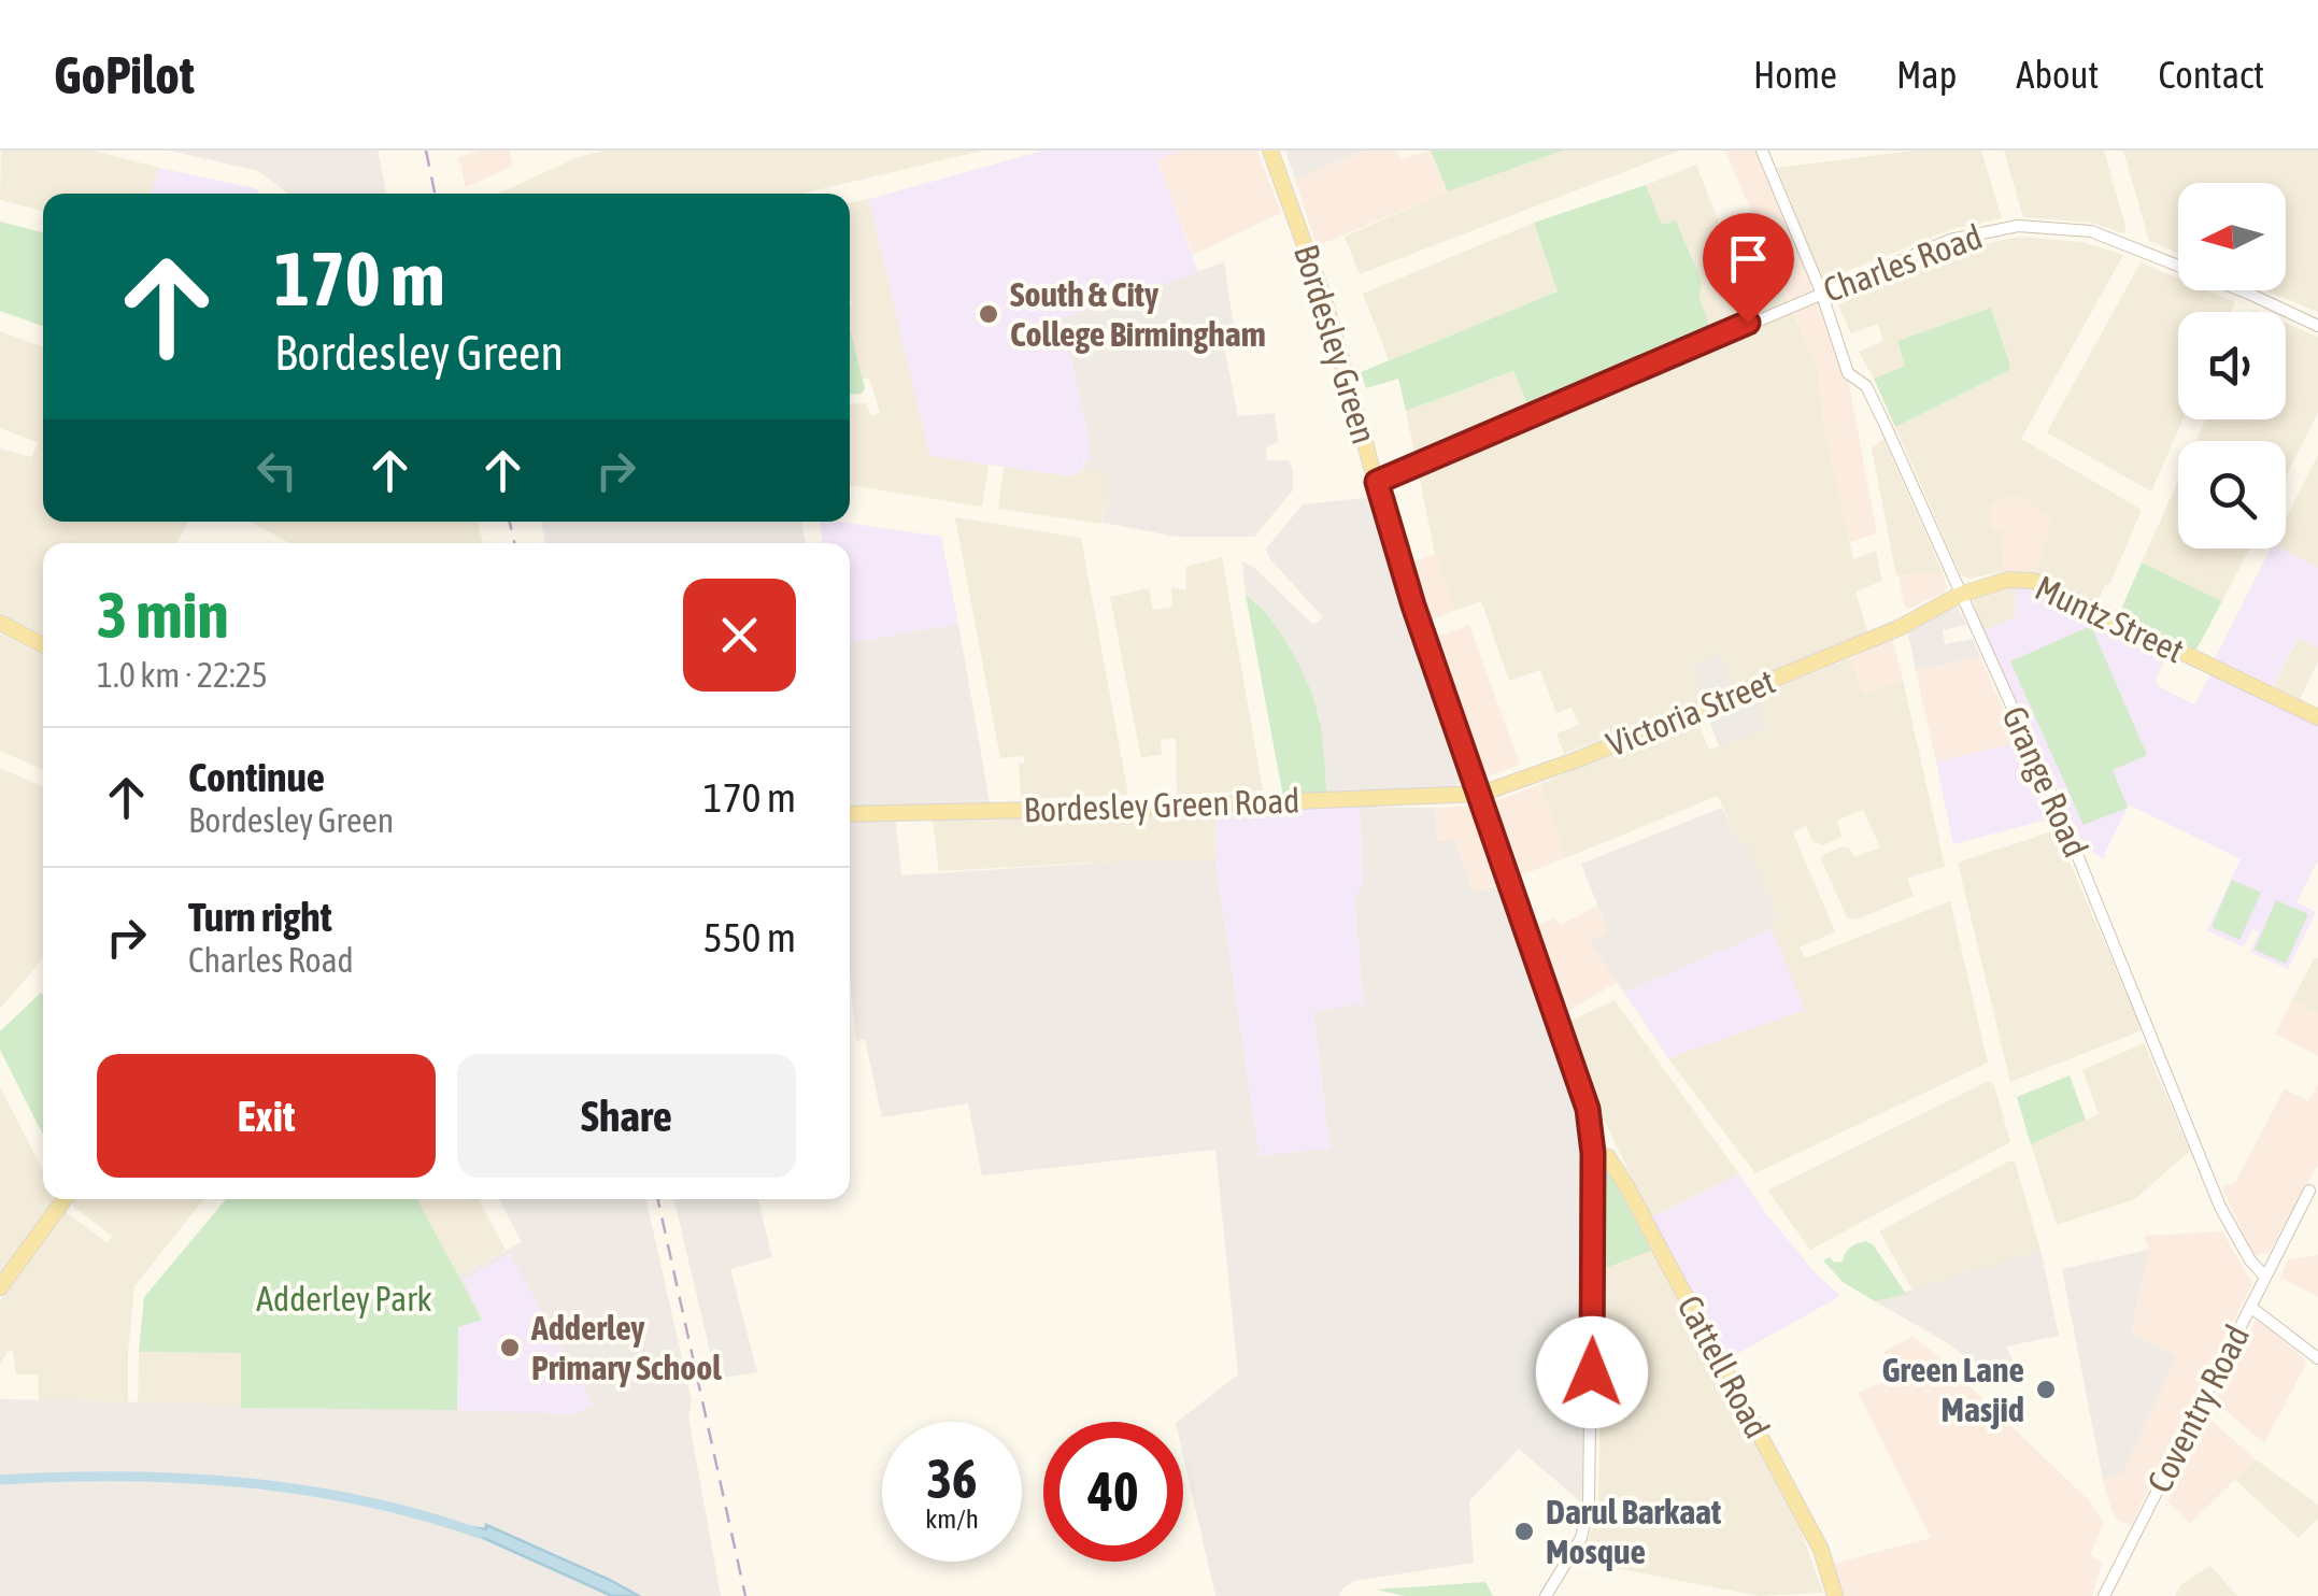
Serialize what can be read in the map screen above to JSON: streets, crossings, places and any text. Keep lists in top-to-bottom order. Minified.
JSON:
{"streets":{"main road":["Bordesley Green","Muntz Street","Victoria Street","Bordesley Green Road","Cattell Road"],"street":["Charles Road","Grange Road","Coventry Road"]},"crossings":[["Charles Road","Bordesley Green"],["Charles Road","Grange Road"],["Bordesley Green","Victoria Street"],["Bordesley Green","Bordesley Green Road"],["Bordesley Green","Cattell Road"],["Muntz Street","Victoria Street"],["Muntz Street","Grange Road"],["Victoria Street","Bordesley Green Road"],["Grange Road","Coventry Road"]],"parks":["Adderley Park"],"places":["South & City College Birmingham","Adderley Primary School","Green Lane Masjid","Darul Barkaat Mosque"],"north":"left","page":{"header":"GoPilot","nav":["Home","Map","About","Contact"],"turn":["170 m","Bordesley Green"],"heading":["3 min","1.0 km · 22:25"],"list":[{"name":"Continue","note":"Bordesley Green","value":"170 m"},{"name":"Turn right","note":"Charles Road","value":"550 m"}],"buttons":["Exit","Share"],"speed":"36 km/h","limit":"40"}}
